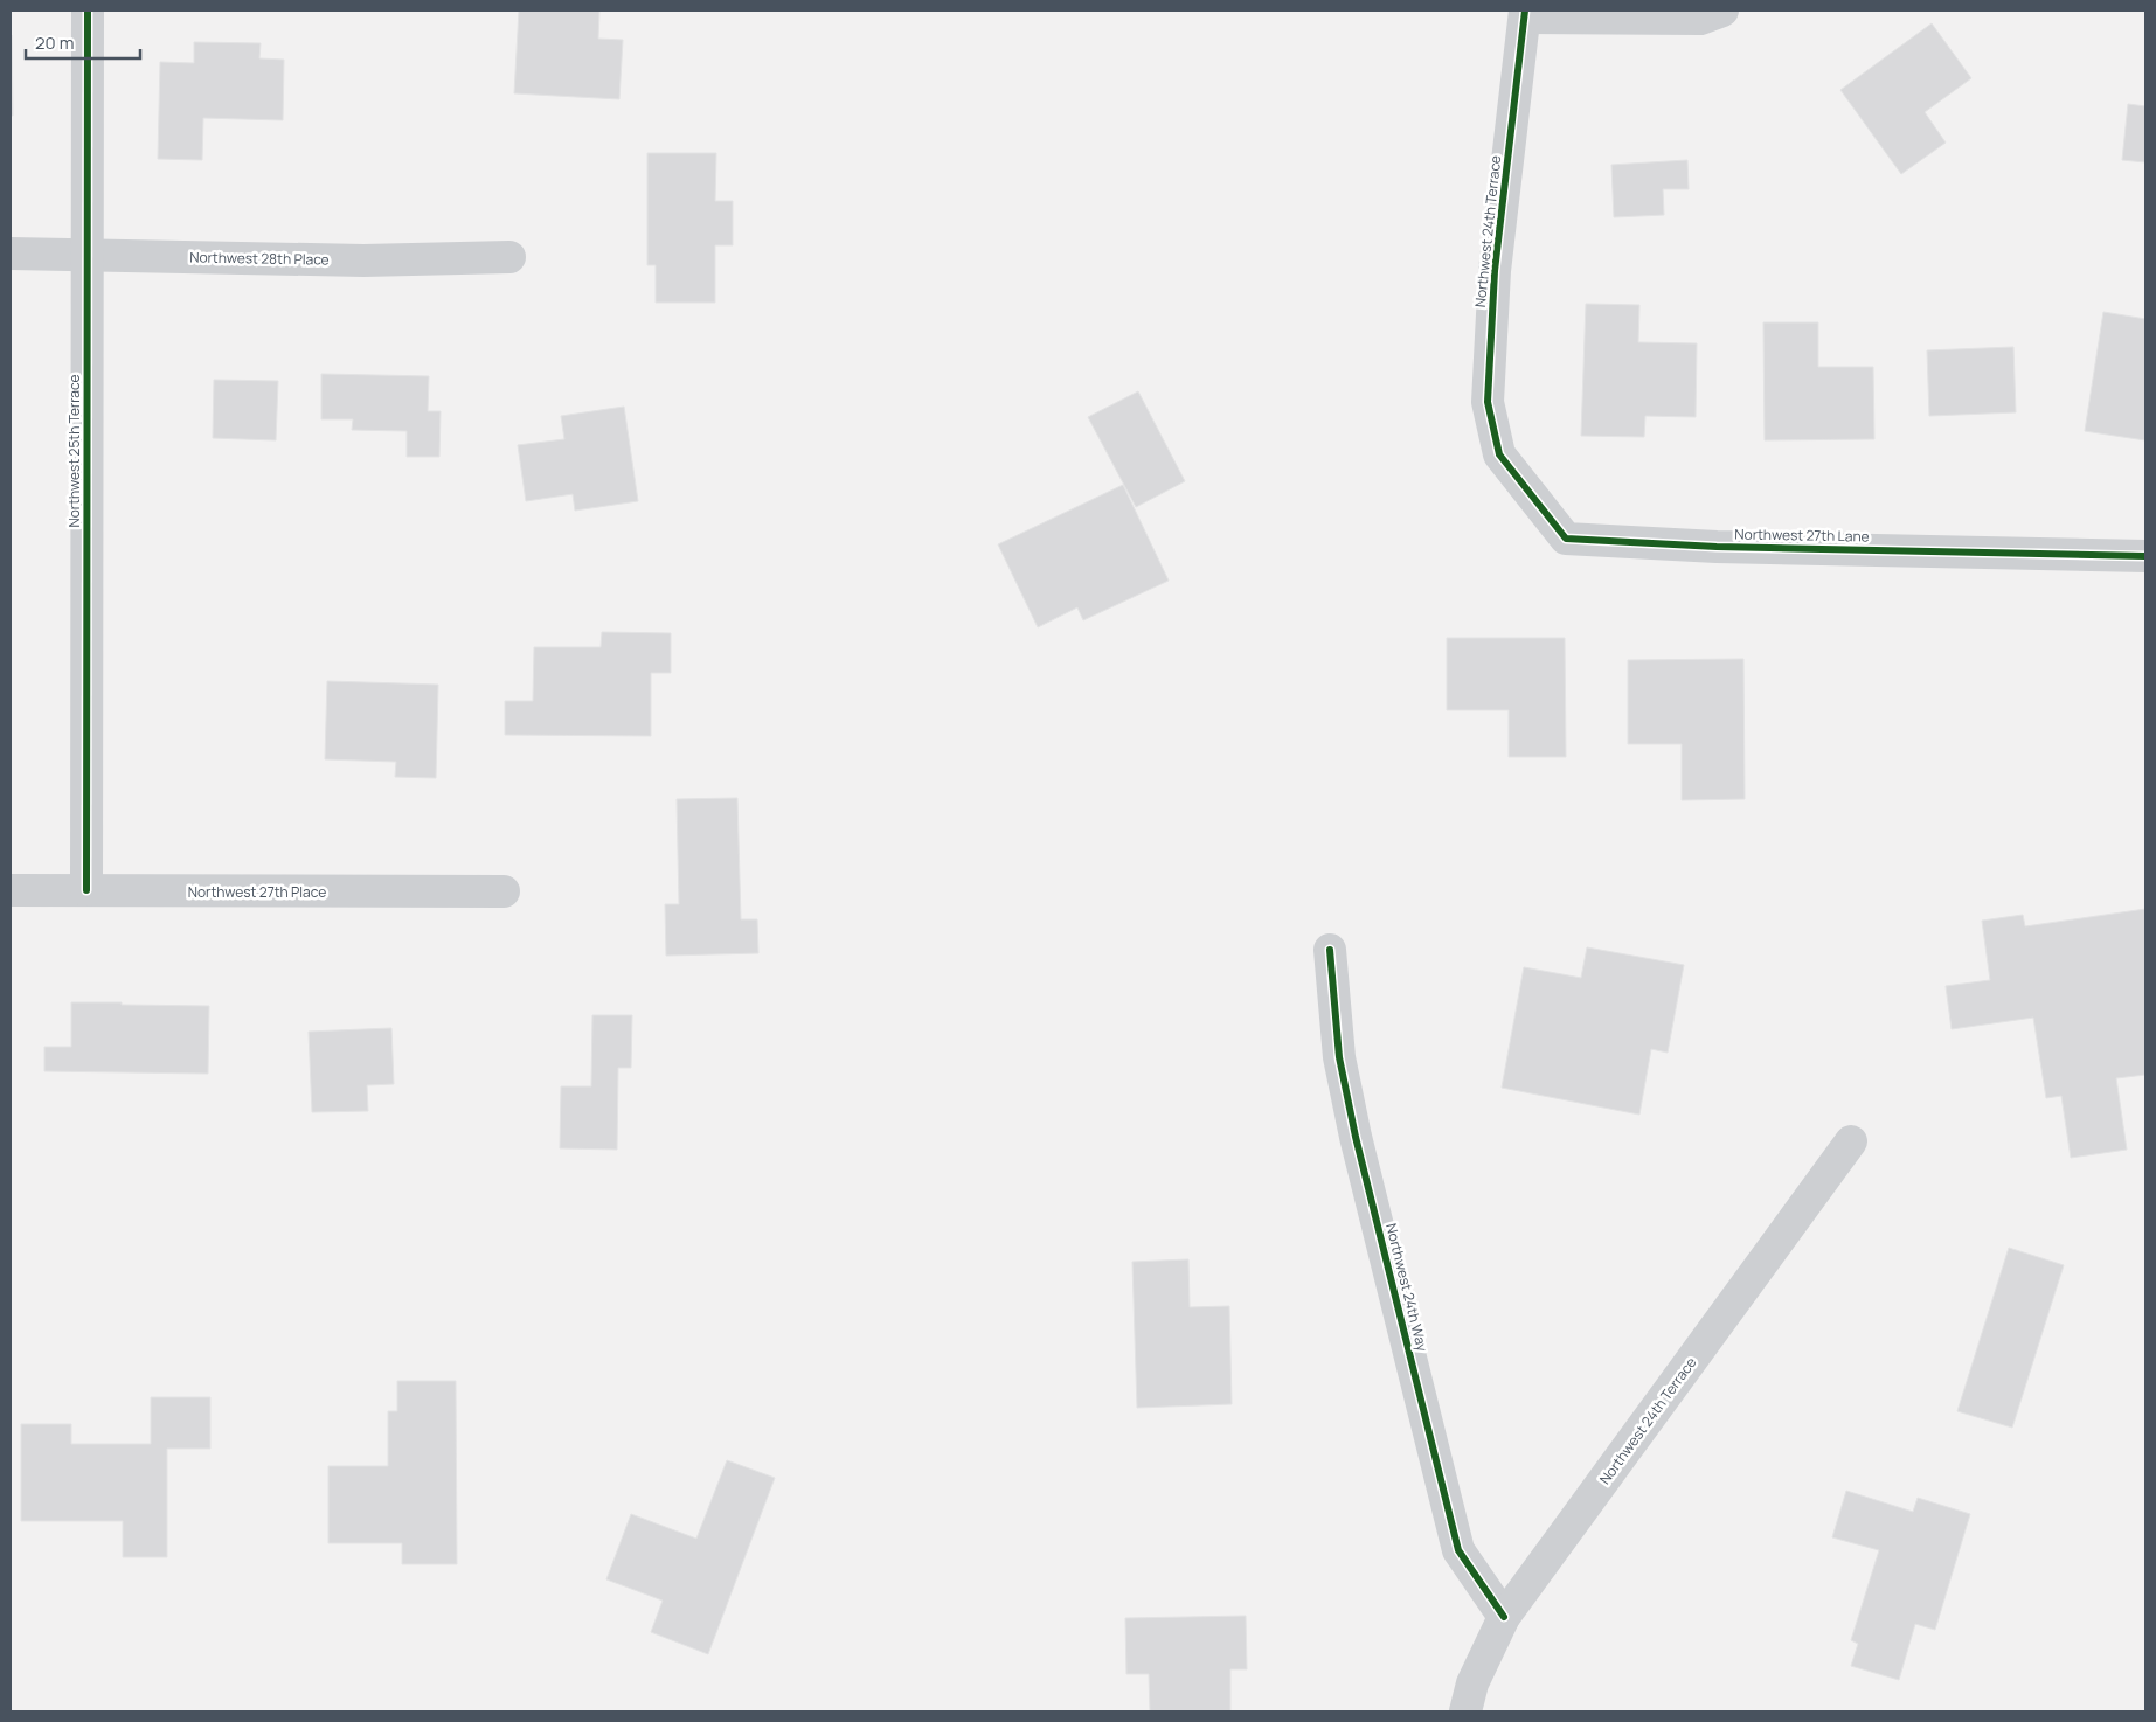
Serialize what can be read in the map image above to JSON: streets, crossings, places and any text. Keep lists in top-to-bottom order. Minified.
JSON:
{"streets":{"street":["Northwest 24th Terrace","Northwest 28th Place","Northwest 25th Terrace","Northwest 27th Lane","Northwest 27th Place","Northwest 24th Way"]},"crossings":[["Northwest 24th Terrace","Northwest 27th Lane"],["Northwest 24th Terrace","Northwest 24th Way"],["Northwest 28th Place","Northwest 25th Terrace"],["Northwest 25th Terrace","Northwest 27th Place"]],"scale_bar":"20 m"}
